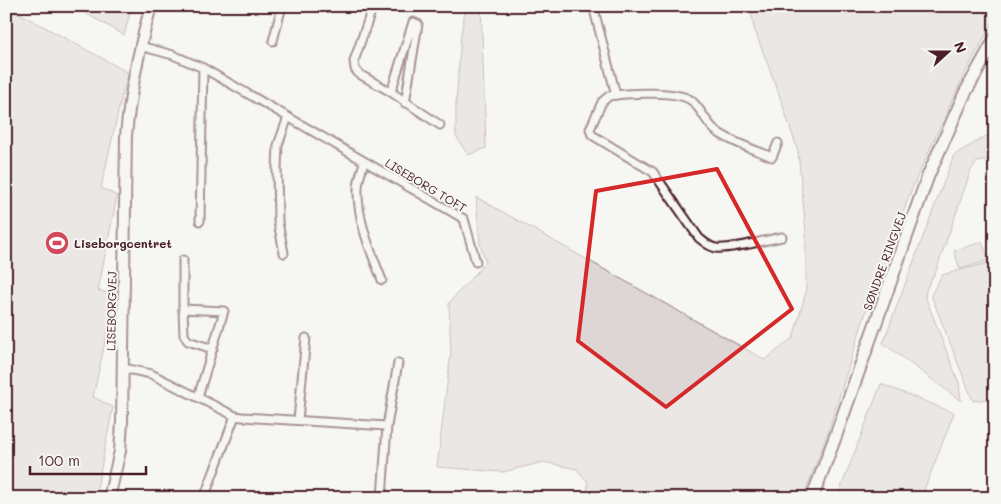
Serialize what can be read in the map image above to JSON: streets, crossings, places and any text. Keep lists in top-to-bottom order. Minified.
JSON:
{"streets":{"main road":["SØNDRE RINGVEJ"],"street":["LISEBORG TOFT","LISEBORGVEJ"]},"crossings":[["LISEBORG TOFT","LISEBORGVEJ"]],"places":{"sports":["Liseborgcentret"]},"scale_bar":"100 m","north":"right"}
